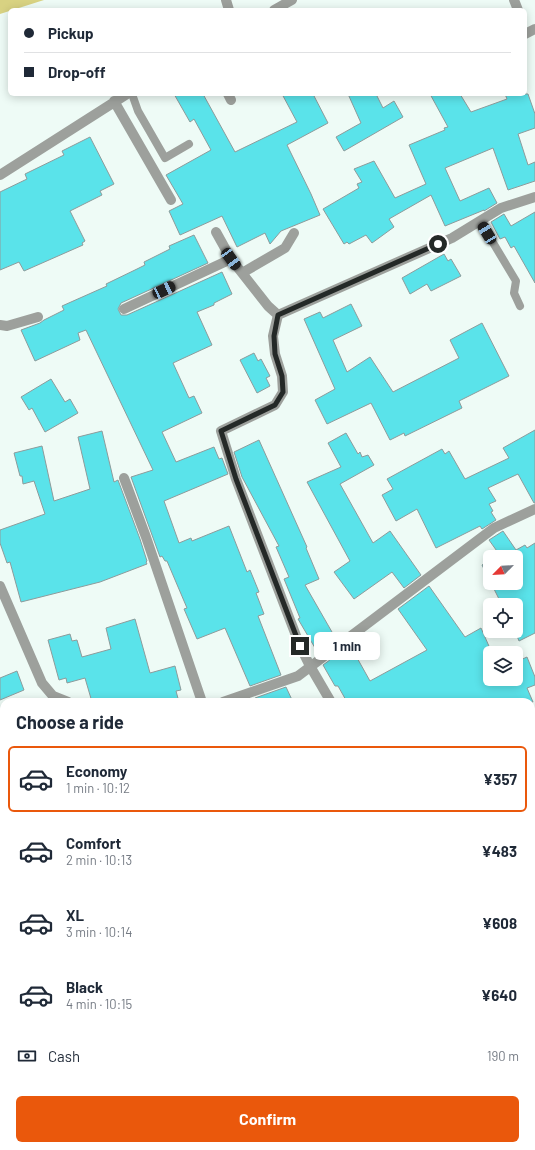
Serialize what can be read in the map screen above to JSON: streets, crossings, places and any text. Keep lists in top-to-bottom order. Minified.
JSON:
{"north":"bottom left","page":{"banner":["Pickup","Drop-off"],"bubble":"1 min","heading":"Choose a ride","list":[{"name":"Economy","note":"1 min · 10:12","value":"¥357"},{"name":"Comfort","note":"2 min · 10:13","value":"¥483"},{"name":"XL","note":"3 min · 10:14","value":"¥608"},{"name":"Black","note":"4 min · 10:15","value":"¥640"}],"pay":["Cash","190 m"],"buttons":"Confirm"}}
